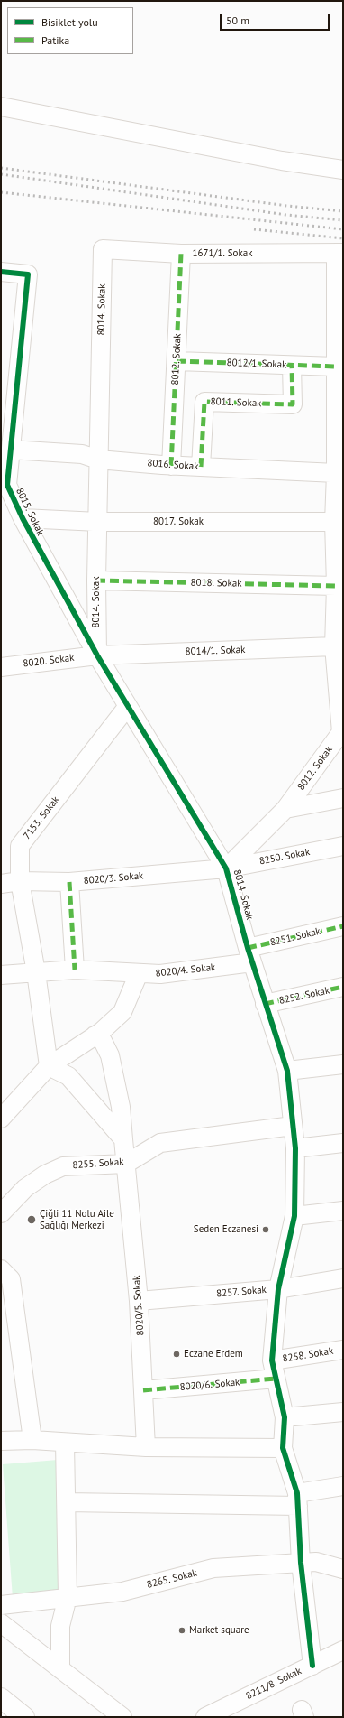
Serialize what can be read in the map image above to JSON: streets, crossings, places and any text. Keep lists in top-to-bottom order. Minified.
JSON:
{"streets":{"street":["1671/1. Sokak","8014. Sokak","8012. Sokak","8012/1. Sokak","8011. Sokak","8016. Sokak","8015. Sokak","8017. Sokak","8018. Sokak","8014/1. Sokak","8020. Sokak","7153. Sokak","8250. Sokak","8020/3. Sokak","8251. Sokak","8020/4. Sokak","8252. Sokak","8255. Sokak","8257. Sokak","8020/5. Sokak","8258. Sokak","8020/6. Sokak","8265. Sokak","8211/8. Sokak"]},"crossings":[["1671/1. Sokak","8014. Sokak"],["1671/1. Sokak","8012. Sokak"],["8014. Sokak","8012. Sokak"],["8014. Sokak","8016. Sokak"],["8014. Sokak","8015. Sokak"],["8014. Sokak","8017. Sokak"],["8014. Sokak","8018. Sokak"],["8014. Sokak","8014/1. Sokak"],["8014. Sokak","8020. Sokak"],["8014. Sokak","7153. Sokak"],["8014. Sokak","8250. Sokak"],["8014. Sokak","8020/3. Sokak"],["8014. Sokak","8251. Sokak"],["8014. Sokak","8020/4. Sokak"],["8014. Sokak","8252. Sokak"],["8014. Sokak","8255. Sokak"],["8014. Sokak","8257. Sokak"],["8014. Sokak","8258. Sokak"],["8014. Sokak","8020/6. Sokak"],["8012. Sokak","8012/1. Sokak"],["8012. Sokak","8016. Sokak"],["8012. Sokak","8017. Sokak"],["8012. Sokak","8018. Sokak"],["8012. Sokak","8014/1. Sokak"],["8012. Sokak","8250. Sokak"],["8012. Sokak","8020/3. Sokak"],["8012/1. Sokak","8011. Sokak"],["8011. Sokak","8016. Sokak"],["8016. Sokak","8015. Sokak"],["8015. Sokak","8017. Sokak"],["8015. Sokak","8014/1. Sokak"],["8015. Sokak","8020. Sokak"],["8014/1. Sokak","8020. Sokak"],["7153. Sokak","8020/3. Sokak"],["7153. Sokak","8020/4. Sokak"],["8250. Sokak","8020/3. Sokak"],["8251. Sokak","8020/4. Sokak"],["8255. Sokak","8020/5. Sokak"],["8257. Sokak","8020/5. Sokak"],["8020/5. Sokak","8020/6. Sokak"]],"places":["Çiğli 11 Nolu Aile Sağlığı Merkezi","Seden Eczanesi","Eczane Erdem","Market square"],"legend":["Bisiklet yolu","Patika"],"scale_bar":"50 m"}
